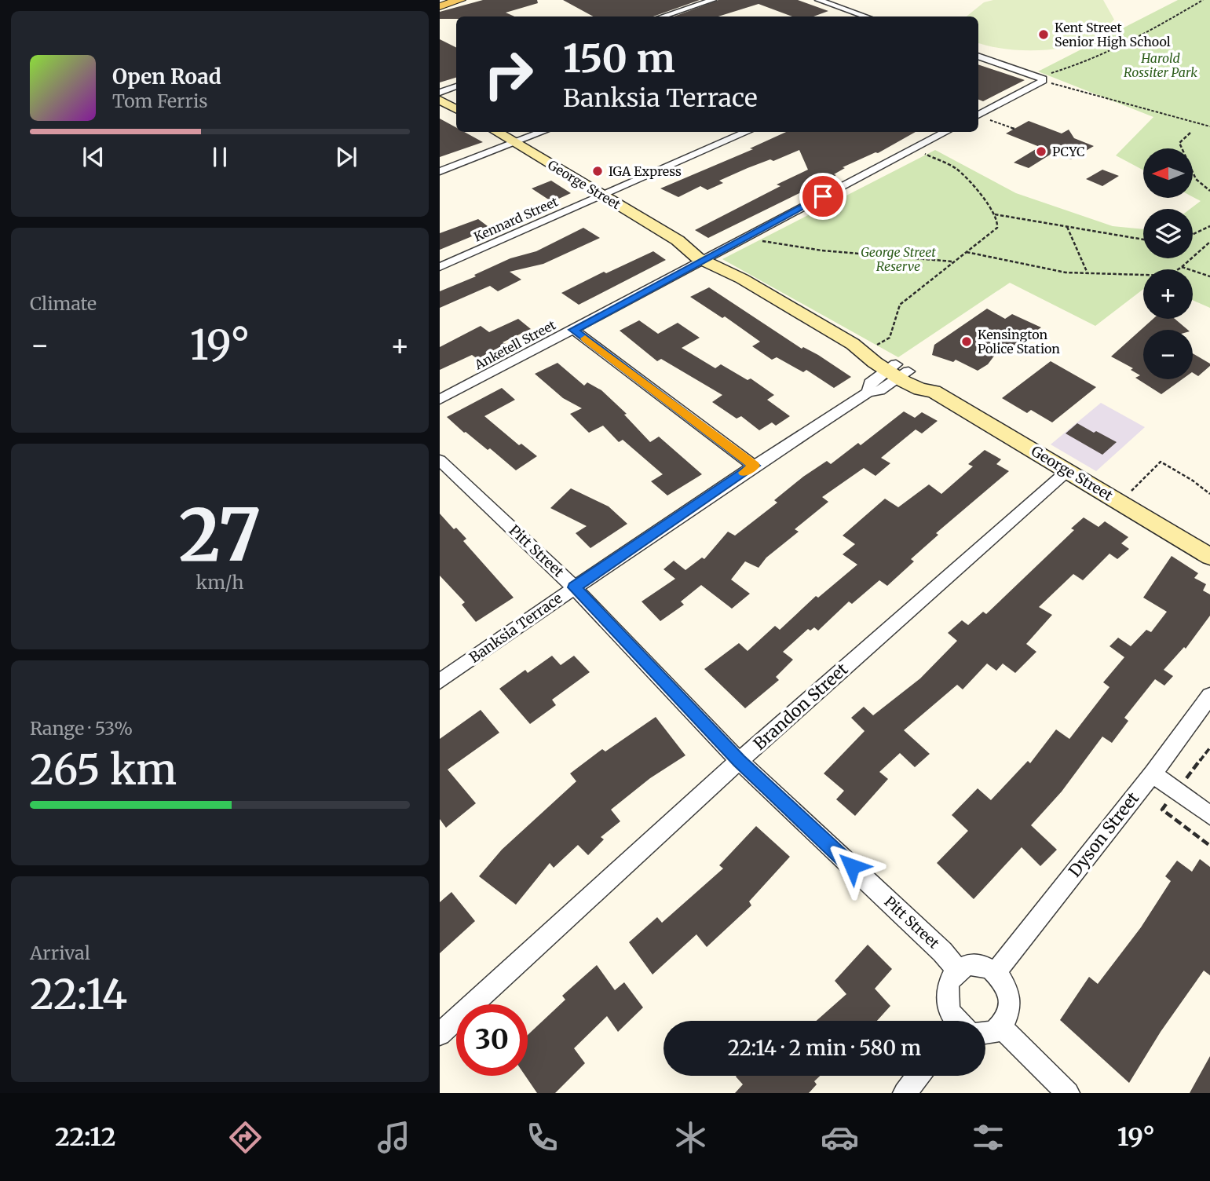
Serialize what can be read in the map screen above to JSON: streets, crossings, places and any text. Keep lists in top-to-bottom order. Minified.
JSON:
{"streets":{"main road":["George Street"],"street":["Kennard Street","Anketell Street","Pitt Street","Banksia Terrace","Brandon Street","Dyson Street"]},"crossings":[["George Street","Kennard Street"],["George Street","Anketell Street"],["George Street","Banksia Terrace"],["George Street","Brandon Street"],["Pitt Street","Banksia Terrace"],["Pitt Street","Brandon Street"]],"parks":["Harold Rossiter Park","George Street Reserve"],"places":["Kent Street Senior High School","PCYC","IGA Express","Kensington Police Station"],"north":"left","page":{"turn":["150 m","Banksia Terrace"],"song":["Open Road","Tom Ferris"],"map_buttons":["+","−"],"tile":["Climate",["27","km/h"],["Range · 53%","265 km"],["Arrival","22:14"]],"heat":["−","19°","+"],"limit":"30","trip":"22:14 · 2 min · 580 m","tabs":["22:12","19°"]}}
